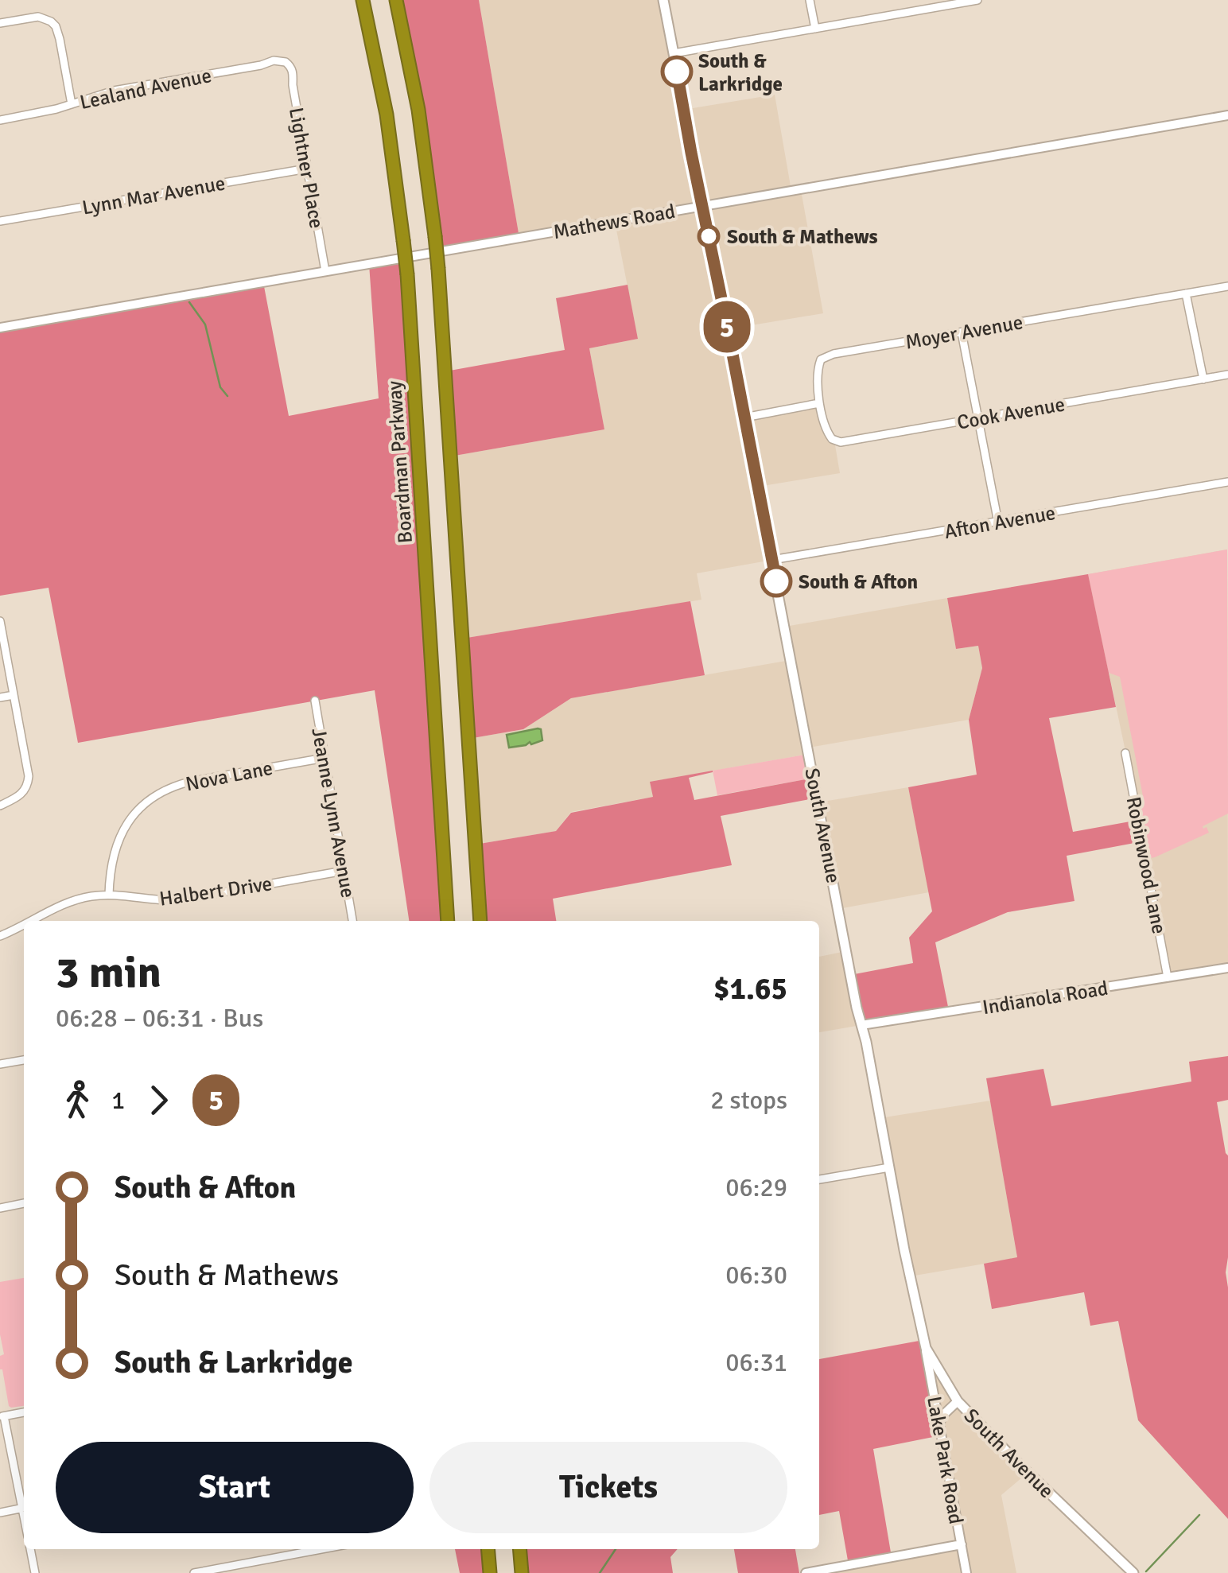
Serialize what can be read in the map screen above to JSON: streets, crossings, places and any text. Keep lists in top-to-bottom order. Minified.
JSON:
{"streets":{"highway":["Boardman Parkway"],"main road":["South Avenue"],"street":["Lealand Avenue","Lightner Place","Lynn Mar Avenue","Mathews Road","Moyer Avenue","Cook Avenue","Afton Avenue","Nova Lane","Jeanne Lynn Avenue","Robinwood Lane","Halbert Drive","Indianola Road","Lake Park Road"]},"crossings":[["Lealand Avenue","Lightner Place"],["Lightner Place","Lynn Mar Avenue"],["Lightner Place","Mathews Road"],["Mathews Road","South Avenue"],["Moyer Avenue","Cook Avenue"],["Afton Avenue","South Avenue"],["Nova Lane","Jeanne Lynn Avenue"],["Nova Lane","Halbert Drive"],["Jeanne Lynn Avenue","Halbert Drive"],["South Avenue","Indianola Road"],["South Avenue","Lake Park Road"],["Robinwood Lane","Indianola Road"]],"places":["South & Larkridge","South & Mathews","South & Afton"],"lines":["bus line 5"],"page":{"on_map":"5","heading":["3 min","06:28 – 06:31 · Bus","$1.65"],"legs":["1","5","2 stops"],"list":[{"name":"South & Afton","value":"06:29"},{"name":"South & Mathews","value":"06:30"},{"name":"South & Larkridge","value":"06:31"}],"buttons":["Start","Tickets"]}}
